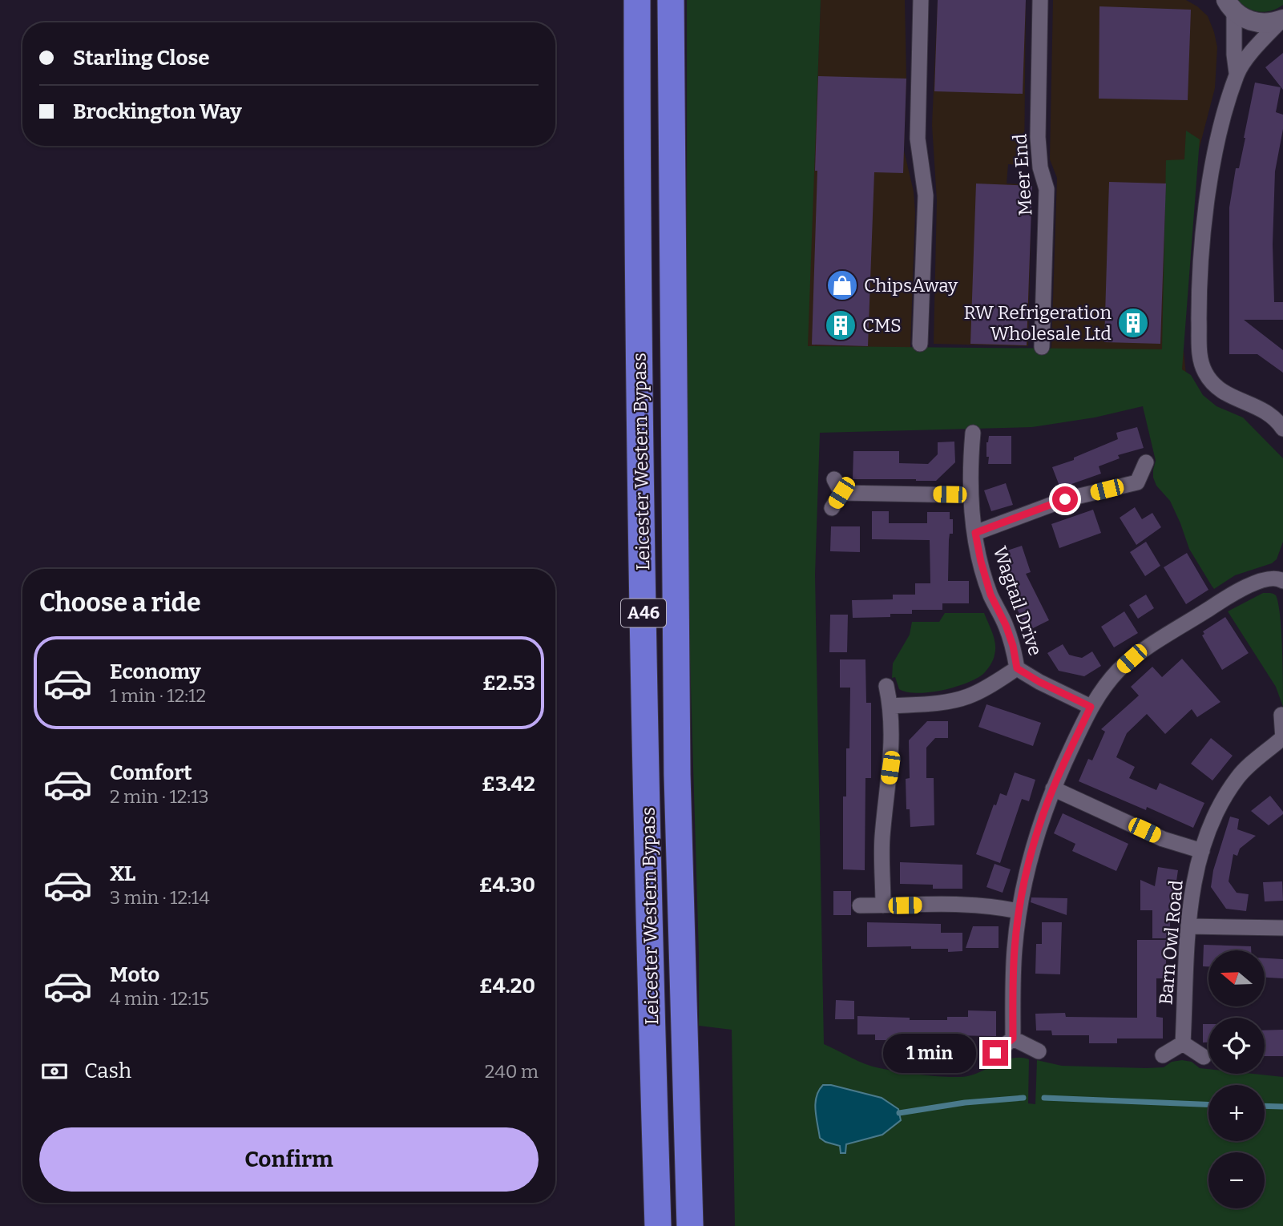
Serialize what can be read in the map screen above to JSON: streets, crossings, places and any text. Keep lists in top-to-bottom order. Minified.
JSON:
{"streets":{"highway":["Leicester Western Bypass","A46"],"street":["Meer End","Wagtail Drive","Barn Owl Road"]},"places":{"shop":["ChipsAway"],"building":["RW Refrigeration Wholesale Ltd","CMS"]},"north":"left","page":{"banner":["Starling Close","Brockington Way"],"heading":"Choose a ride","list":[{"name":"Economy","note":"1 min · 12:12","value":"£2.53"},{"name":"Comfort","note":"2 min · 12:13","value":"£3.42"},{"name":"XL","note":"3 min · 12:14","value":"£4.30"},{"name":"Moto","note":"4 min · 12:15","value":"£4.20"}],"map_buttons":["+","−"],"bubble":"1 min","pay":["Cash","240 m"],"buttons":"Confirm"}}
